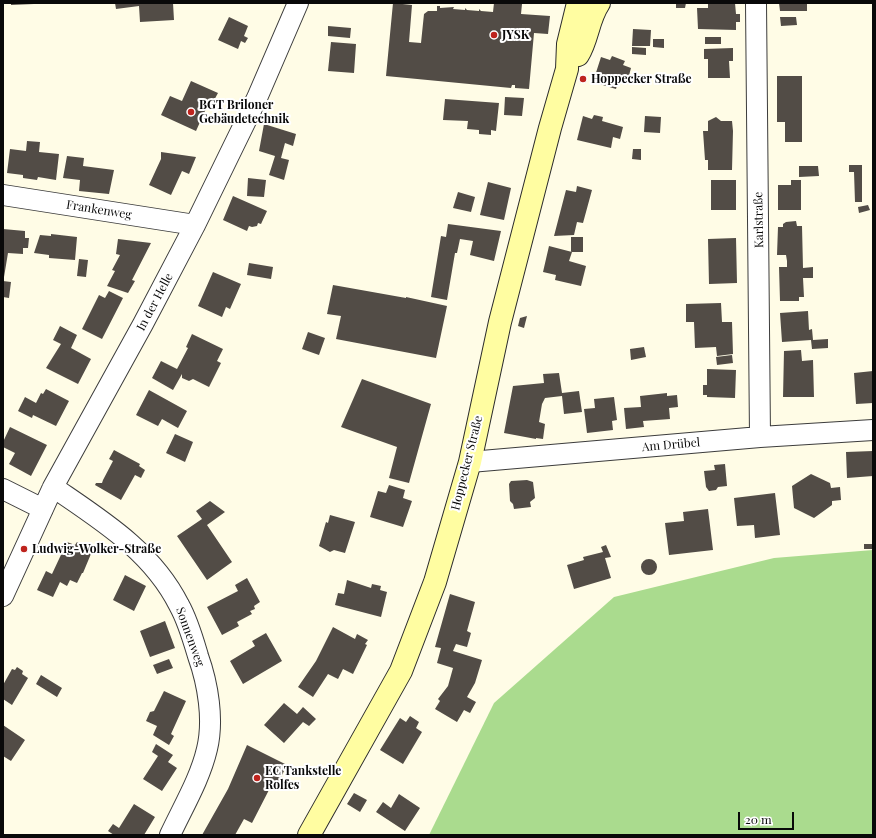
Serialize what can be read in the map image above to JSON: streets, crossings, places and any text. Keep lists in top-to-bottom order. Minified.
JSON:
{"streets":{"street":["Frankenweg","Karlstraße","In der Helle","Am Drübel","Hoppecker Straße","Sonnenweg"]},"crossings":[["Frankenweg","In der Helle"],["Karlstraße","Am Drübel"],["In der Helle","Sonnenweg"],["Am Drübel","Hoppecker Straße"]],"places":["JYSK","Hoppecker Straße","BGT Briloner Gebäudetechnik","Ludwig-Wolker-Straße","EC Tankstelle Rolfes"],"scale_bar":"20 m"}
